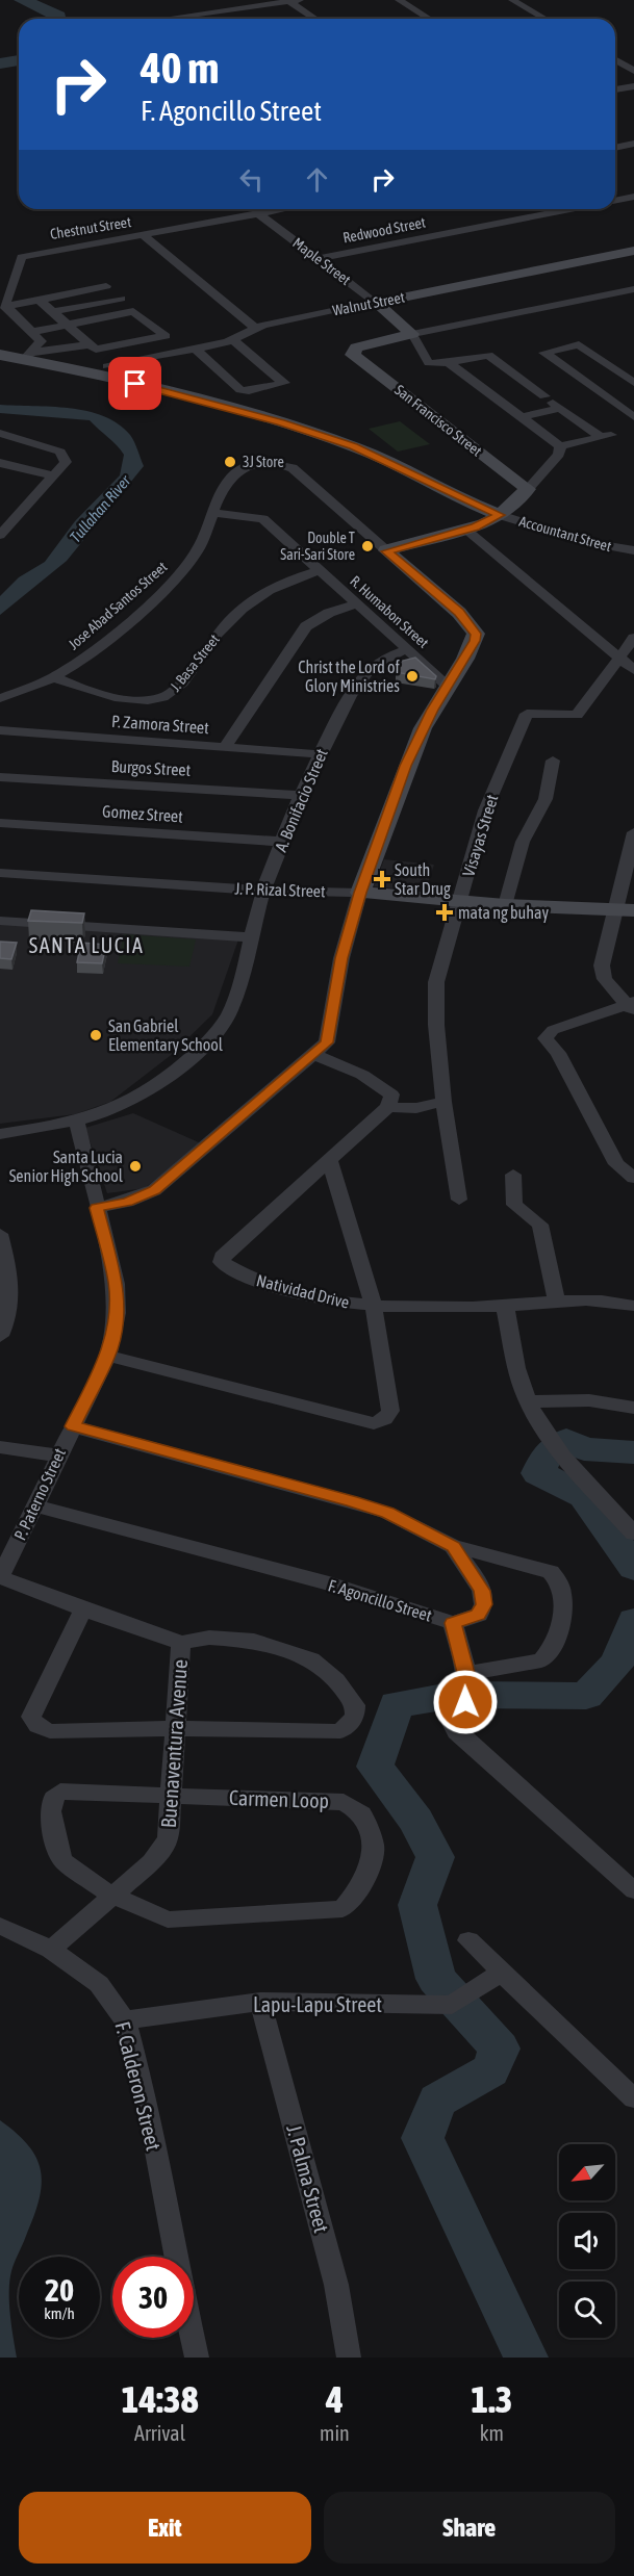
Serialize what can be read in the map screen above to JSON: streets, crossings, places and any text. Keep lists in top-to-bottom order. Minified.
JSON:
{"streets":{"street":["Chestnut Street","Redwood Street","Maple Street","Walnut Street","San Francisco Street","Accountant Street","Jose Abad Santos Street","R. Humabon Street","J. Basa Street","P. Zamora Street","Burgos Street","A. Bonifacio Street","Gomez Street","Visayas Street","J. P. Rizal Street","Natividad Drive","P. Paterno Street","F. Agoncillo Street","Buenaventura Avenue","Carmen Loop","Lapu-Lapu Street","F. Calderon Street","J. Palma Street"]},"crossings":[["Chestnut Street","Maple Street"],["Redwood Street","Maple Street"],["Maple Street","Walnut Street"],["Maple Street","San Francisco Street"],["Jose Abad Santos Street","R. Humabon Street"],["Jose Abad Santos Street","J. Basa Street"],["R. Humabon Street","J. Basa Street"],["R. Humabon Street","A. Bonifacio Street"],["P. Zamora Street","A. Bonifacio Street"],["Burgos Street","A. Bonifacio Street"],["A. Bonifacio Street","Gomez Street"],["A. Bonifacio Street","J. P. Rizal Street"],["A. Bonifacio Street","P. Paterno Street"],["Visayas Street","J. P. Rizal Street"],["P. Paterno Street","F. Agoncillo Street"],["P. Paterno Street","Buenaventura Avenue"],["Buenaventura Avenue","Carmen Loop"],["Buenaventura Avenue","F. Calderon Street"],["Lapu-Lapu Street","F. Calderon Street"],["Lapu-Lapu Street","J. Palma Street"]],"districts":["SANTA LUCIA"],"water":["Tullahan River"],"places":{"other":["3J Store","Double T Sari-Sari Store","Christ the Lord of Glory Ministries","San Gabriel Elementary School","Santa Lucia Senior High School"],"health":["South Star Drug","mata ng buhay"]},"north":"bottom left","page":{"turn":["40 m","F. Agoncillo Street"],"speed":"20 km/h","limit":"30","eta":["14:38","Arrival","4","min","1.3","km"],"buttons":["Exit","Share"]}}
